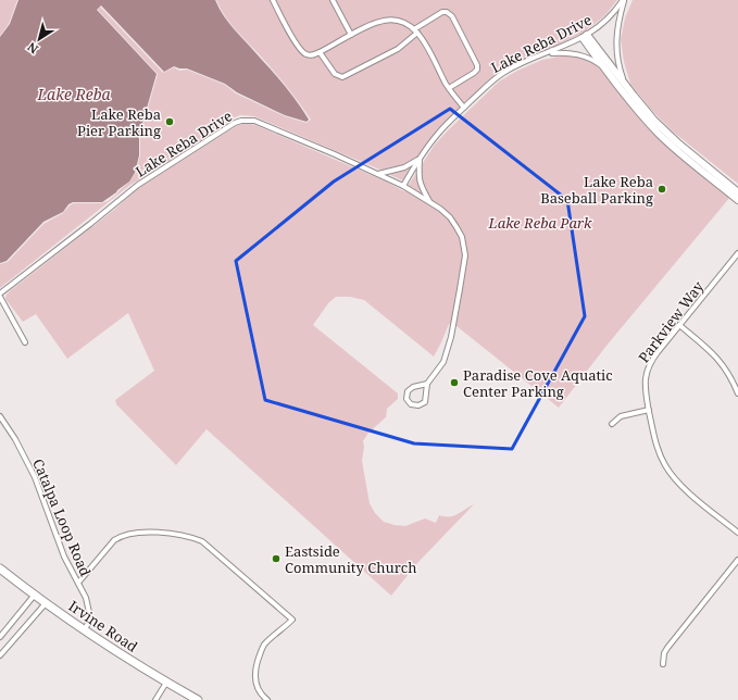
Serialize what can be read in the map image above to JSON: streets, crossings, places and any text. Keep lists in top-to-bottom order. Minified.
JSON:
{"streets":{"main road":["Irvine Road"],"street":["Lake Reba Drive","Parkview Way","Catalpa Loop Road"]},"crossings":[["Catalpa Loop Road","Irvine Road"]],"water":["Lake Reba"],"parks":["Lake Reba Park"],"places":["Lake Reba Pier Parking","Lake Reba Baseball Parking","Paradise Cove Aquatic Center Parking","Eastside Community Church"],"north":"bottom left"}
